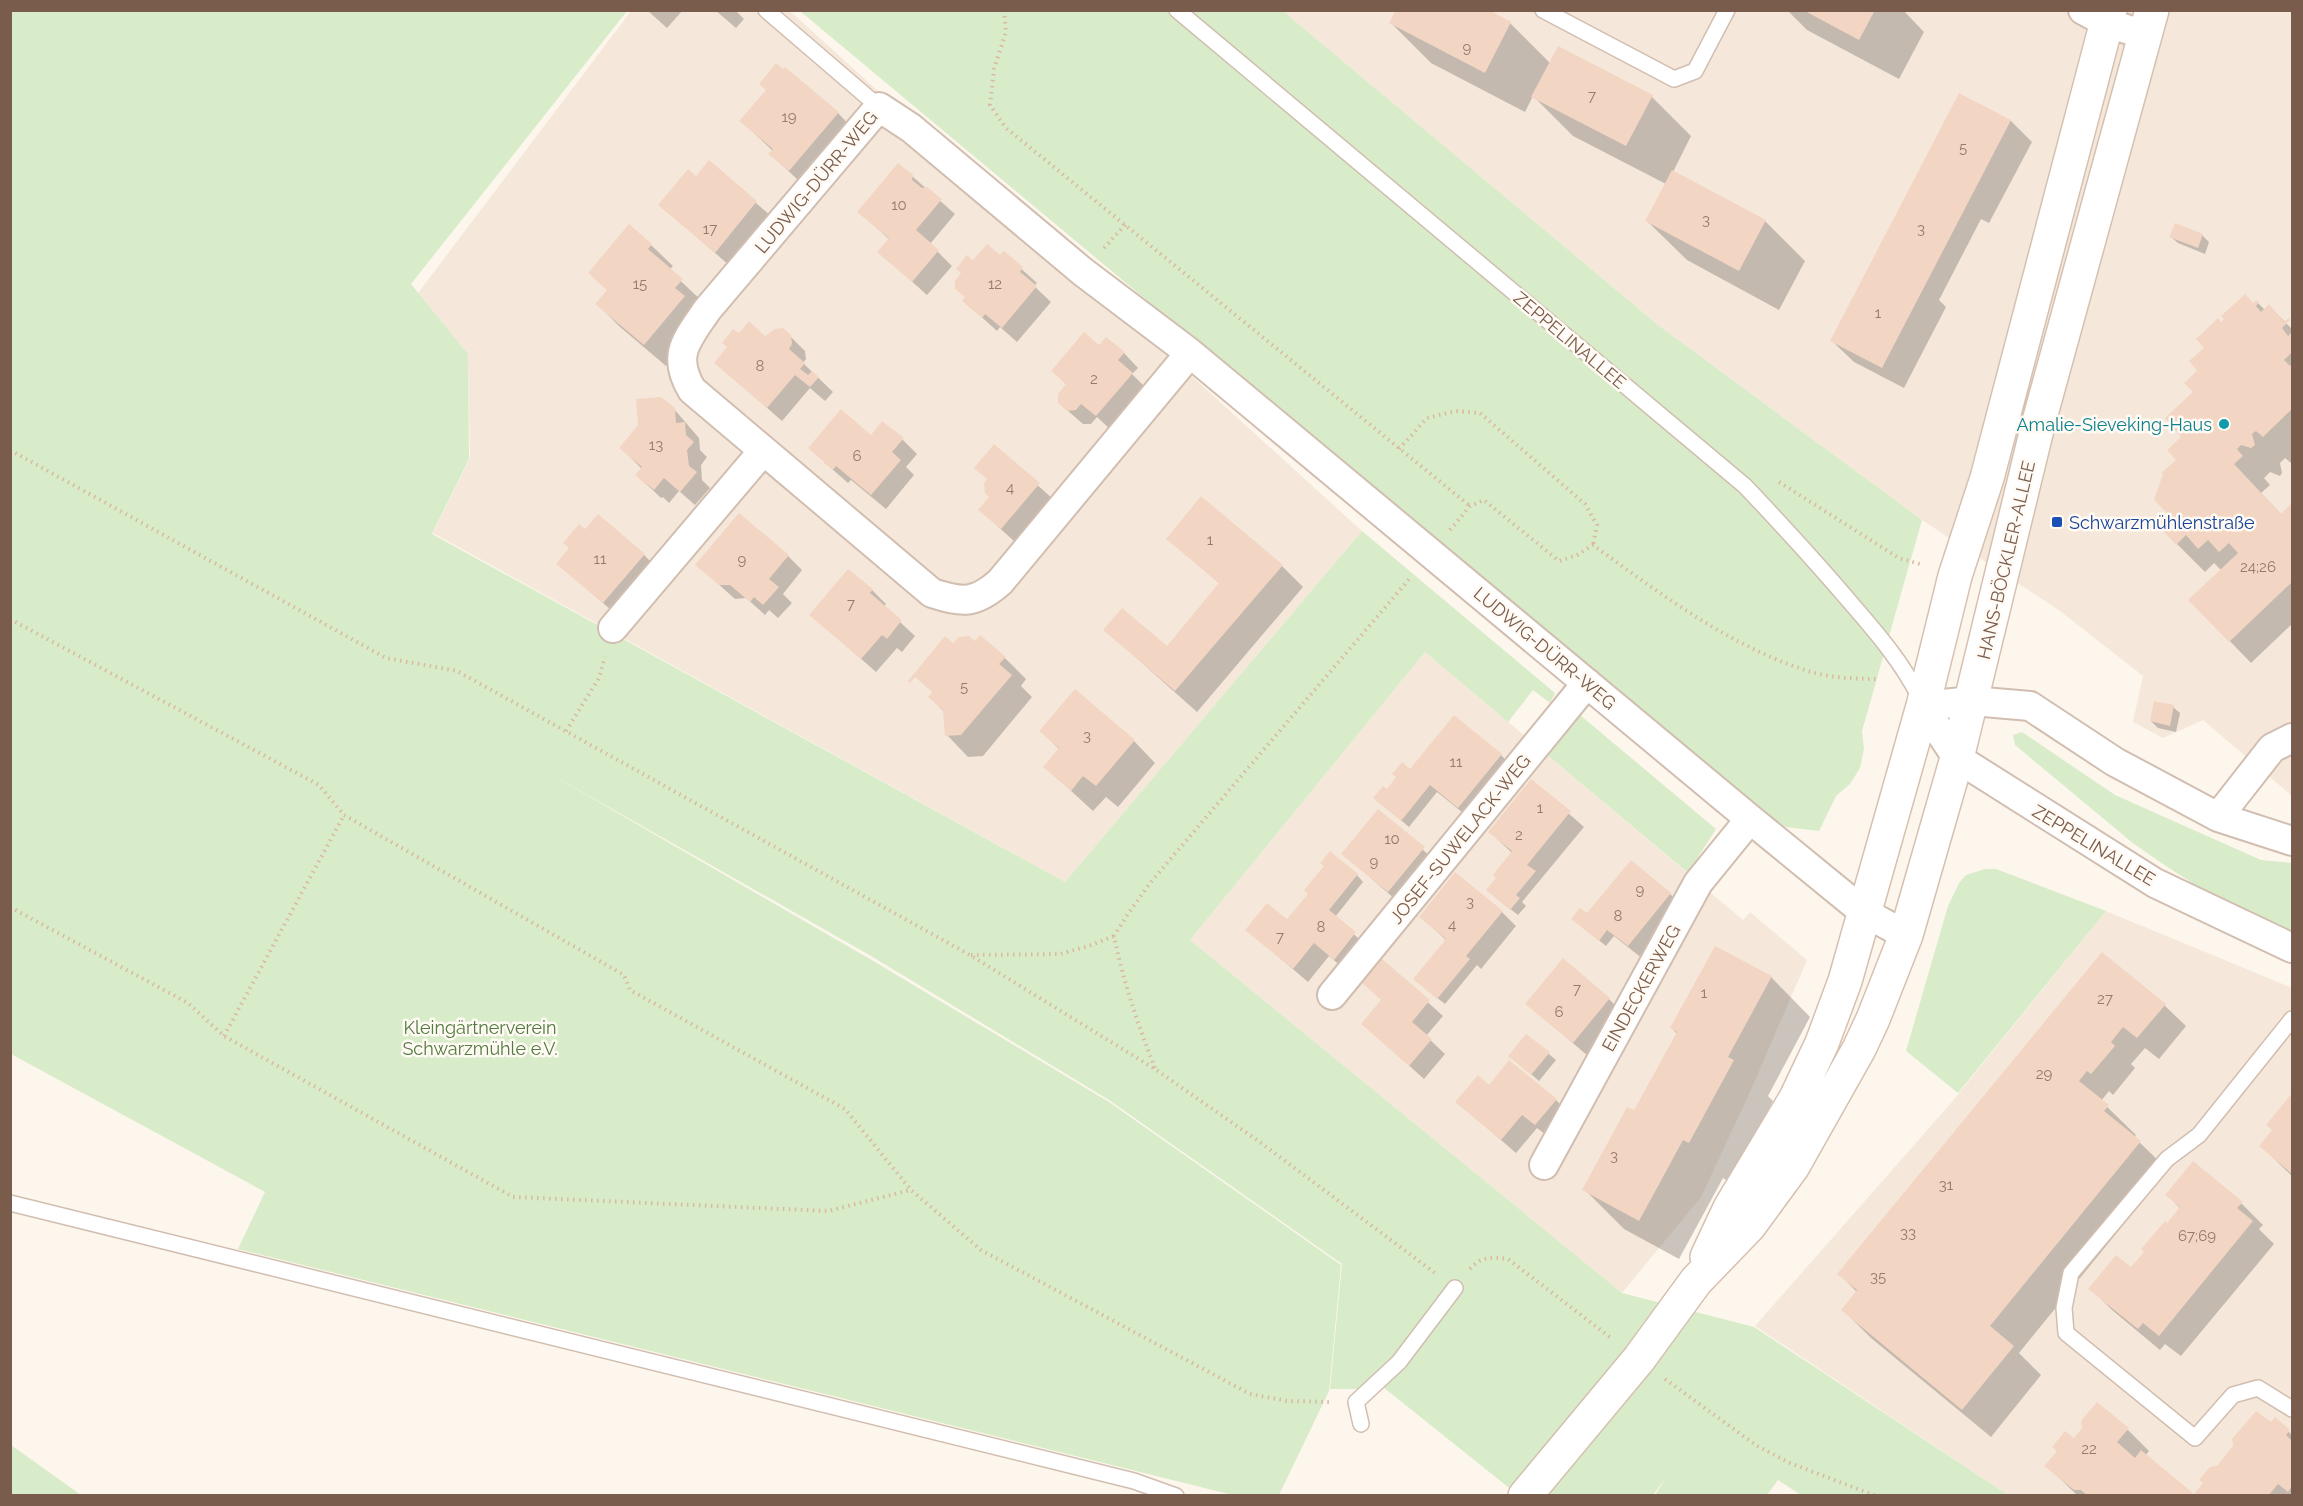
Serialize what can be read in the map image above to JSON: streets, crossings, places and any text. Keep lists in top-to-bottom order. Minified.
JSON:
{"streets":{"street":["LUDWIG-DÜRR-WEG","ZEPPELINALLEE","HANS-BÖCKLER-ALLEE","JOSEF-SUWELACK-WEG","EINDECKERWEG"]},"crossings":[["LUDWIG-DÜRR-WEG","HANS-BÖCKLER-ALLEE"],["LUDWIG-DÜRR-WEG","JOSEF-SUWELACK-WEG"],["LUDWIG-DÜRR-WEG","EINDECKERWEG"],["ZEPPELINALLEE","HANS-BÖCKLER-ALLEE"]],"parks":["Kleingärtnerverein Schwarzmühle e.V."],"places":{"other":["Amalie-Sieveking-Haus"],"transit":["Schwarzmühlenstraße"]},"house_numbers":["9","7","19","5","10","3","17","3","15","12","1","8","2","13","6","4","1","11","9","24;26","7","5","3","11","1","2","10","9","9","3","8","4","8","7","7","1","27","6","29","3","31","33","67;69","35","22"]}
